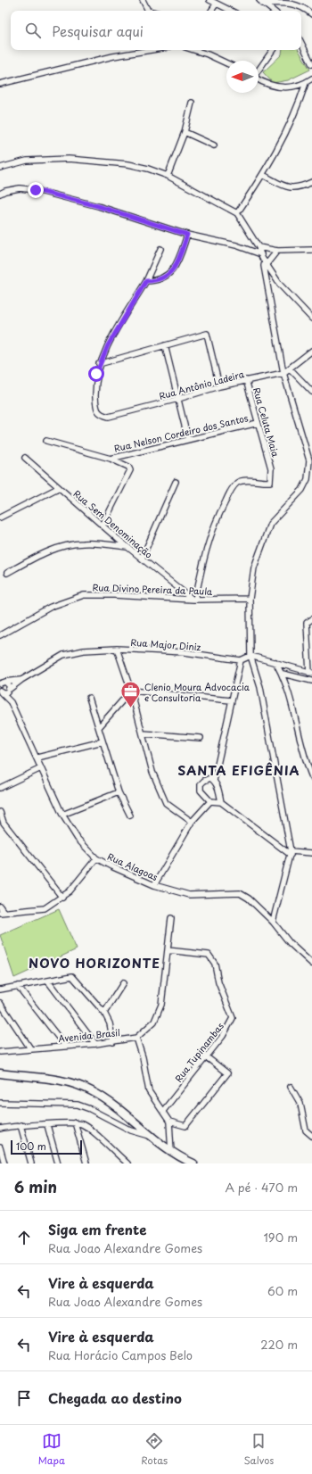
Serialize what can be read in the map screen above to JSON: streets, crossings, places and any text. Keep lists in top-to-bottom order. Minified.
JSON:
{"streets":{"street":["Rua Antônio Ladeira","Rua Celuta Maia","Rua Nelson Cordeiro dos Santos","Rua Sem Denominação","Rua Divino Pereira da Paula","Rua Major Diniz","Rua Alagoas","Avenida Brasil","Rua Tupinambas"]},"crossings":[["Rua Antônio Ladeira","Rua Celuta Maia"],["Rua Celuta Maia","Rua Nelson Cordeiro dos Santos"],["Rua Celuta Maia","Rua Sem Denominação"],["Rua Celuta Maia","Rua Divino Pereira da Paula"],["Rua Sem Denominação","Rua Divino Pereira da Paula"],["Rua Major Diniz","Rua Alagoas"],["Avenida Brasil","Rua Tupinambas"]],"districts":["SANTA EFIGÊNIA","NOVO HORIZONTE"],"places":{"office":["Clenio Moura Advocacia e Consultoria"]},"scale_bar":"100 m","north":"left","page":{"search":"Pesquisar aqui","scale":"100 m","heading":["6 min","A pé · 470 m"],"list":[["Siga em frente","Rua Joao Alexandre Gomes","190 m"],["Vire à esquerda","Rua Joao Alexandre Gomes","60 m"],["Vire à esquerda","Rua Horácio Campos Belo","220 m"],"Chegada ao destino"],"nav":["Mapa","Rotas","Salvos"]}}
